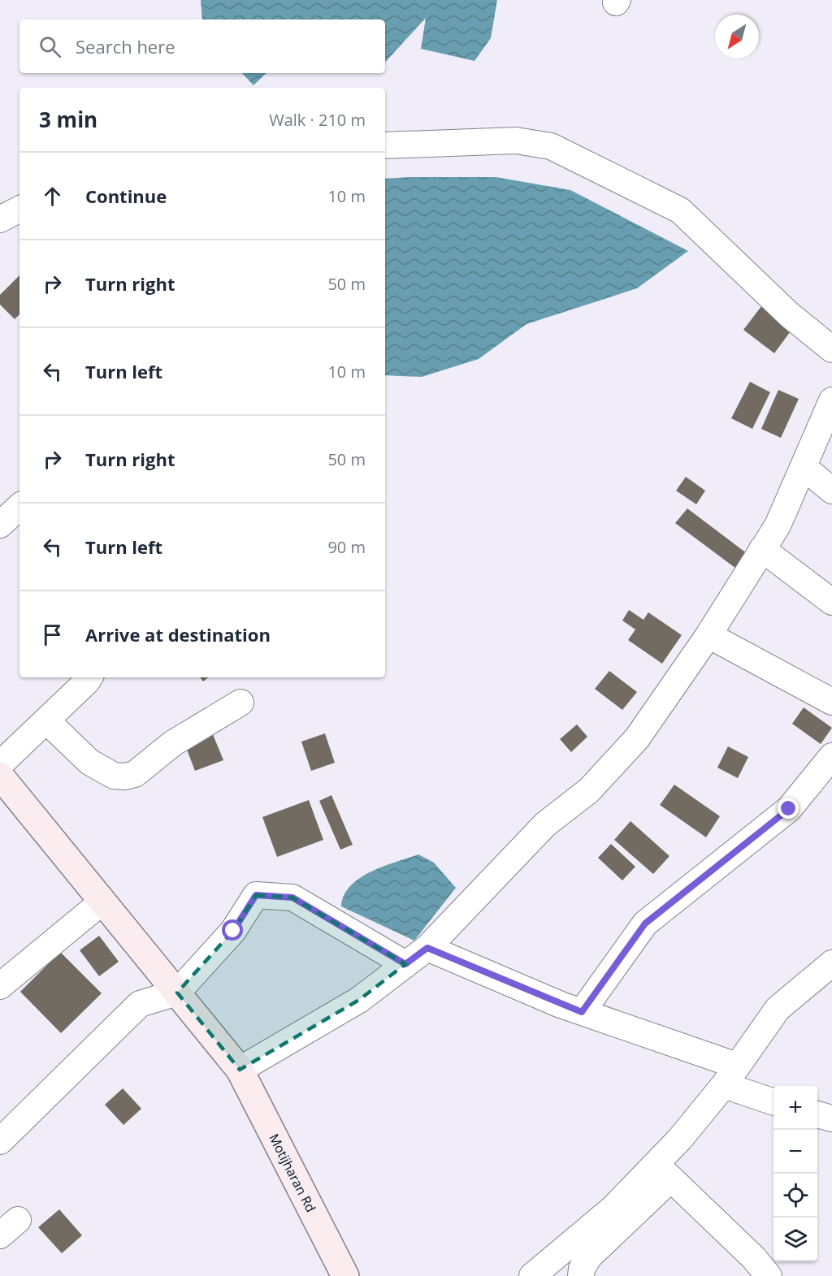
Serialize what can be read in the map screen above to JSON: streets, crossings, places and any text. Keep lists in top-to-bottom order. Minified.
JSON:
{"streets":{"main road":["Motijharan Rd"]},"north":"bottom left","page":{"search":"Search here","heading":["3 min","Walk · 210 m"],"list":[["Continue","10 m"],["Turn right","50 m"],["Turn left","10 m"],["Turn right","50 m"],["Turn left","90 m"],"Arrive at destination"],"map_buttons":["+","−"]}}
